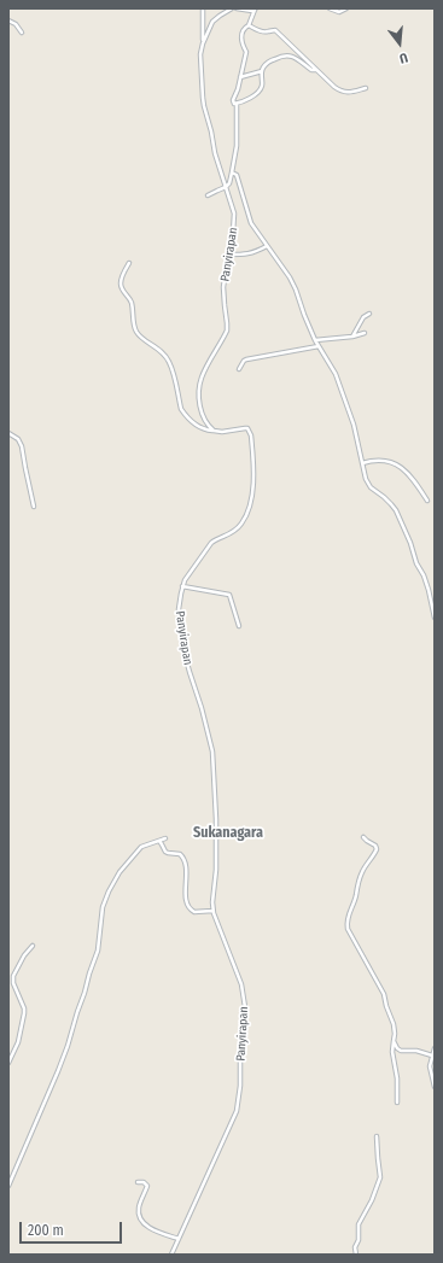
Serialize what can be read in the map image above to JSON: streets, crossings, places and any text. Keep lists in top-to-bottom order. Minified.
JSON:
{"streets":{"street":["Panyirapan"]},"districts":["Sukanagara"],"scale_bar":"200 m","north":"bottom"}
